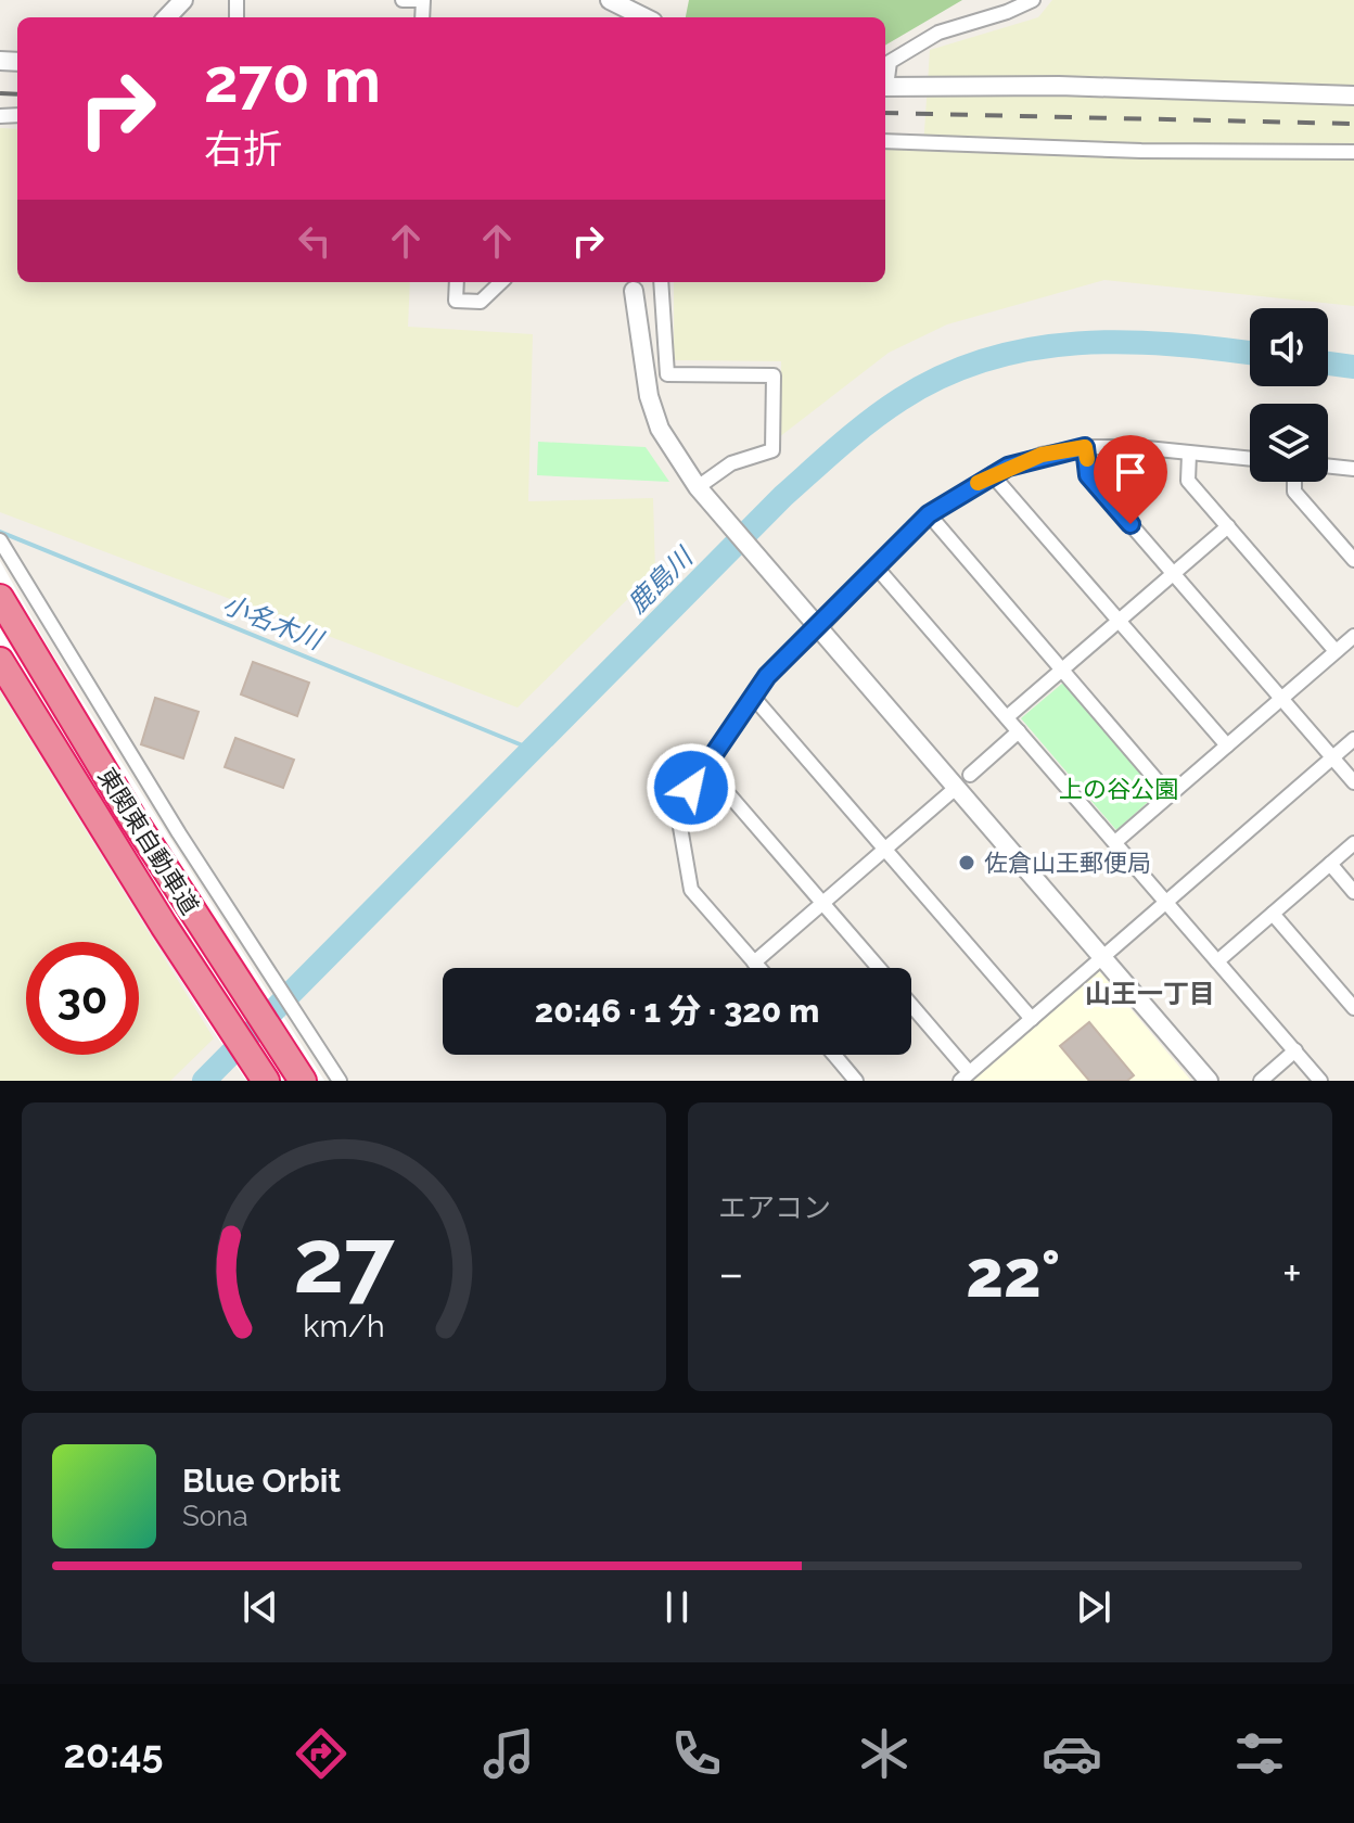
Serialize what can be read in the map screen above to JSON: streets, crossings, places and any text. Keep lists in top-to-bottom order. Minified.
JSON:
{"streets":{"highway":["東関東自動車道"]},"districts":["山王一丁目"],"water":["鹿島川","小名木川"],"parks":["上の谷公園"],"places":["佐倉山王郵便局"],"page":{"turn":["270 m","右折"],"limit":"30","trip":"20:46 · 1 分 · 320 m","tile":"エアコン","heat":["−","22°","+"],"song":["Blue Orbit","Sona"],"tabs":"20:45","gauge":["27","km/h"]}}
